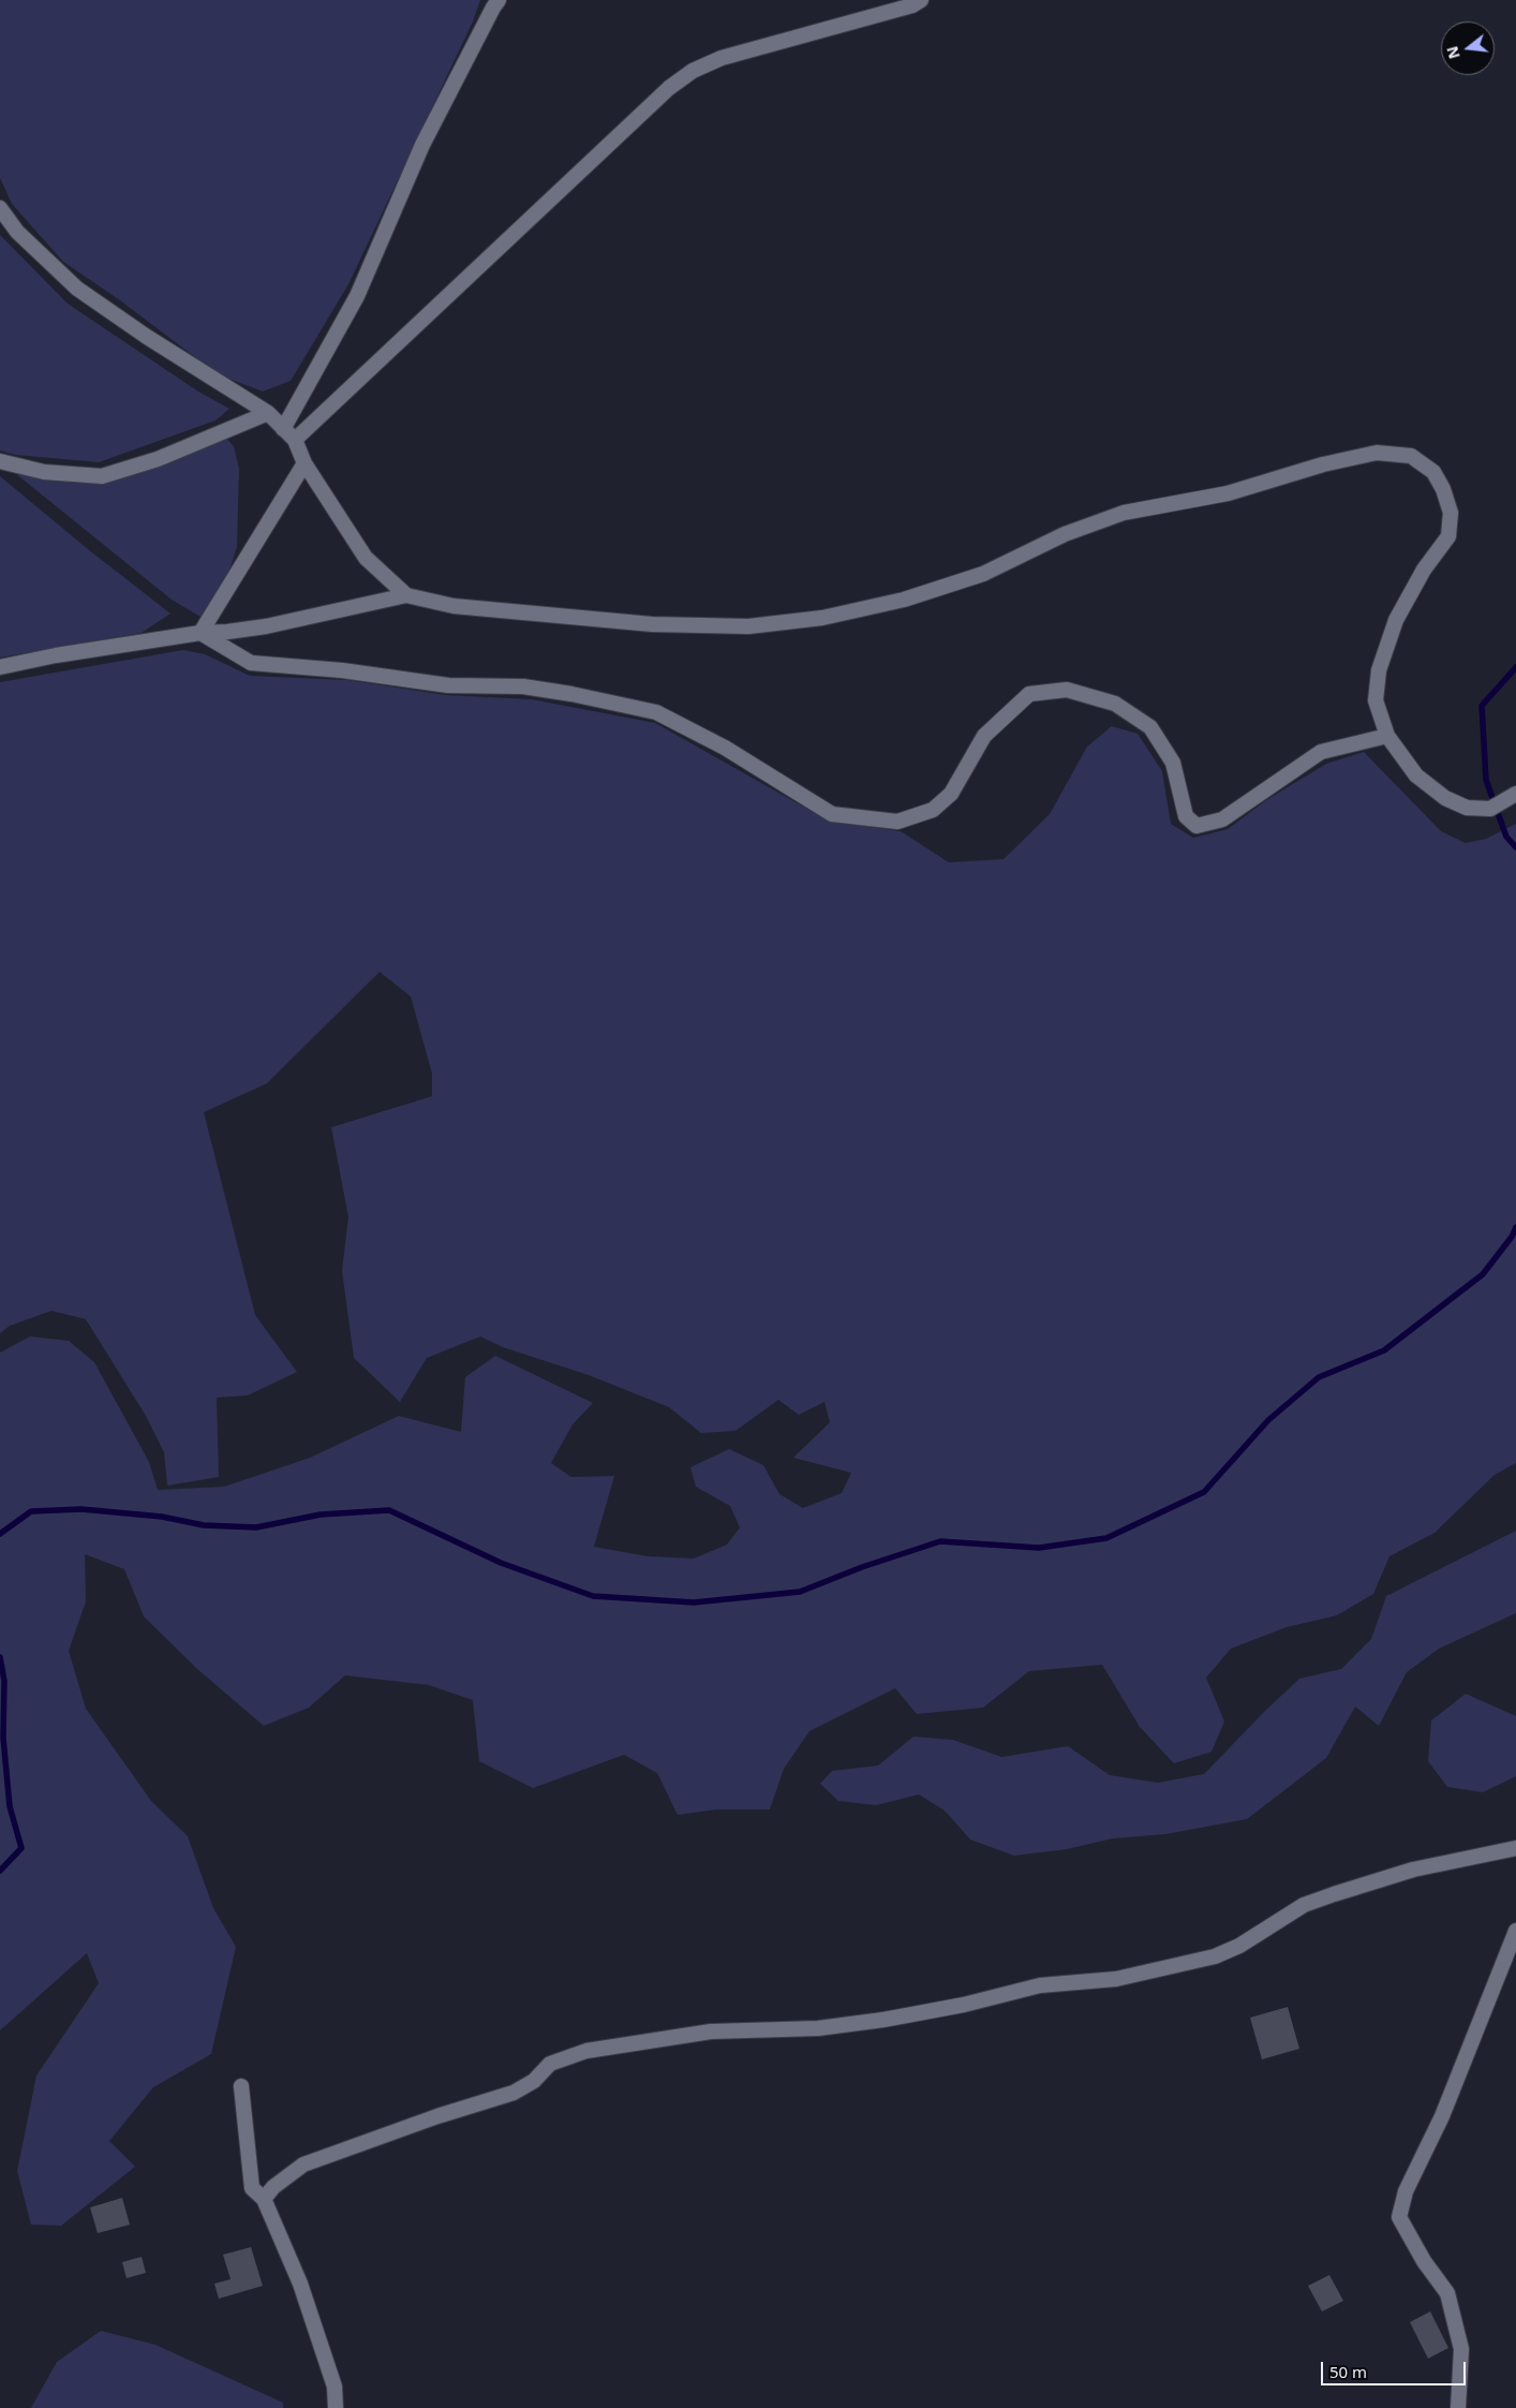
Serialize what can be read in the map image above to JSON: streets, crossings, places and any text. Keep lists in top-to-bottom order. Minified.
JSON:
{"scale_bar":"50 m","north":"left"}
